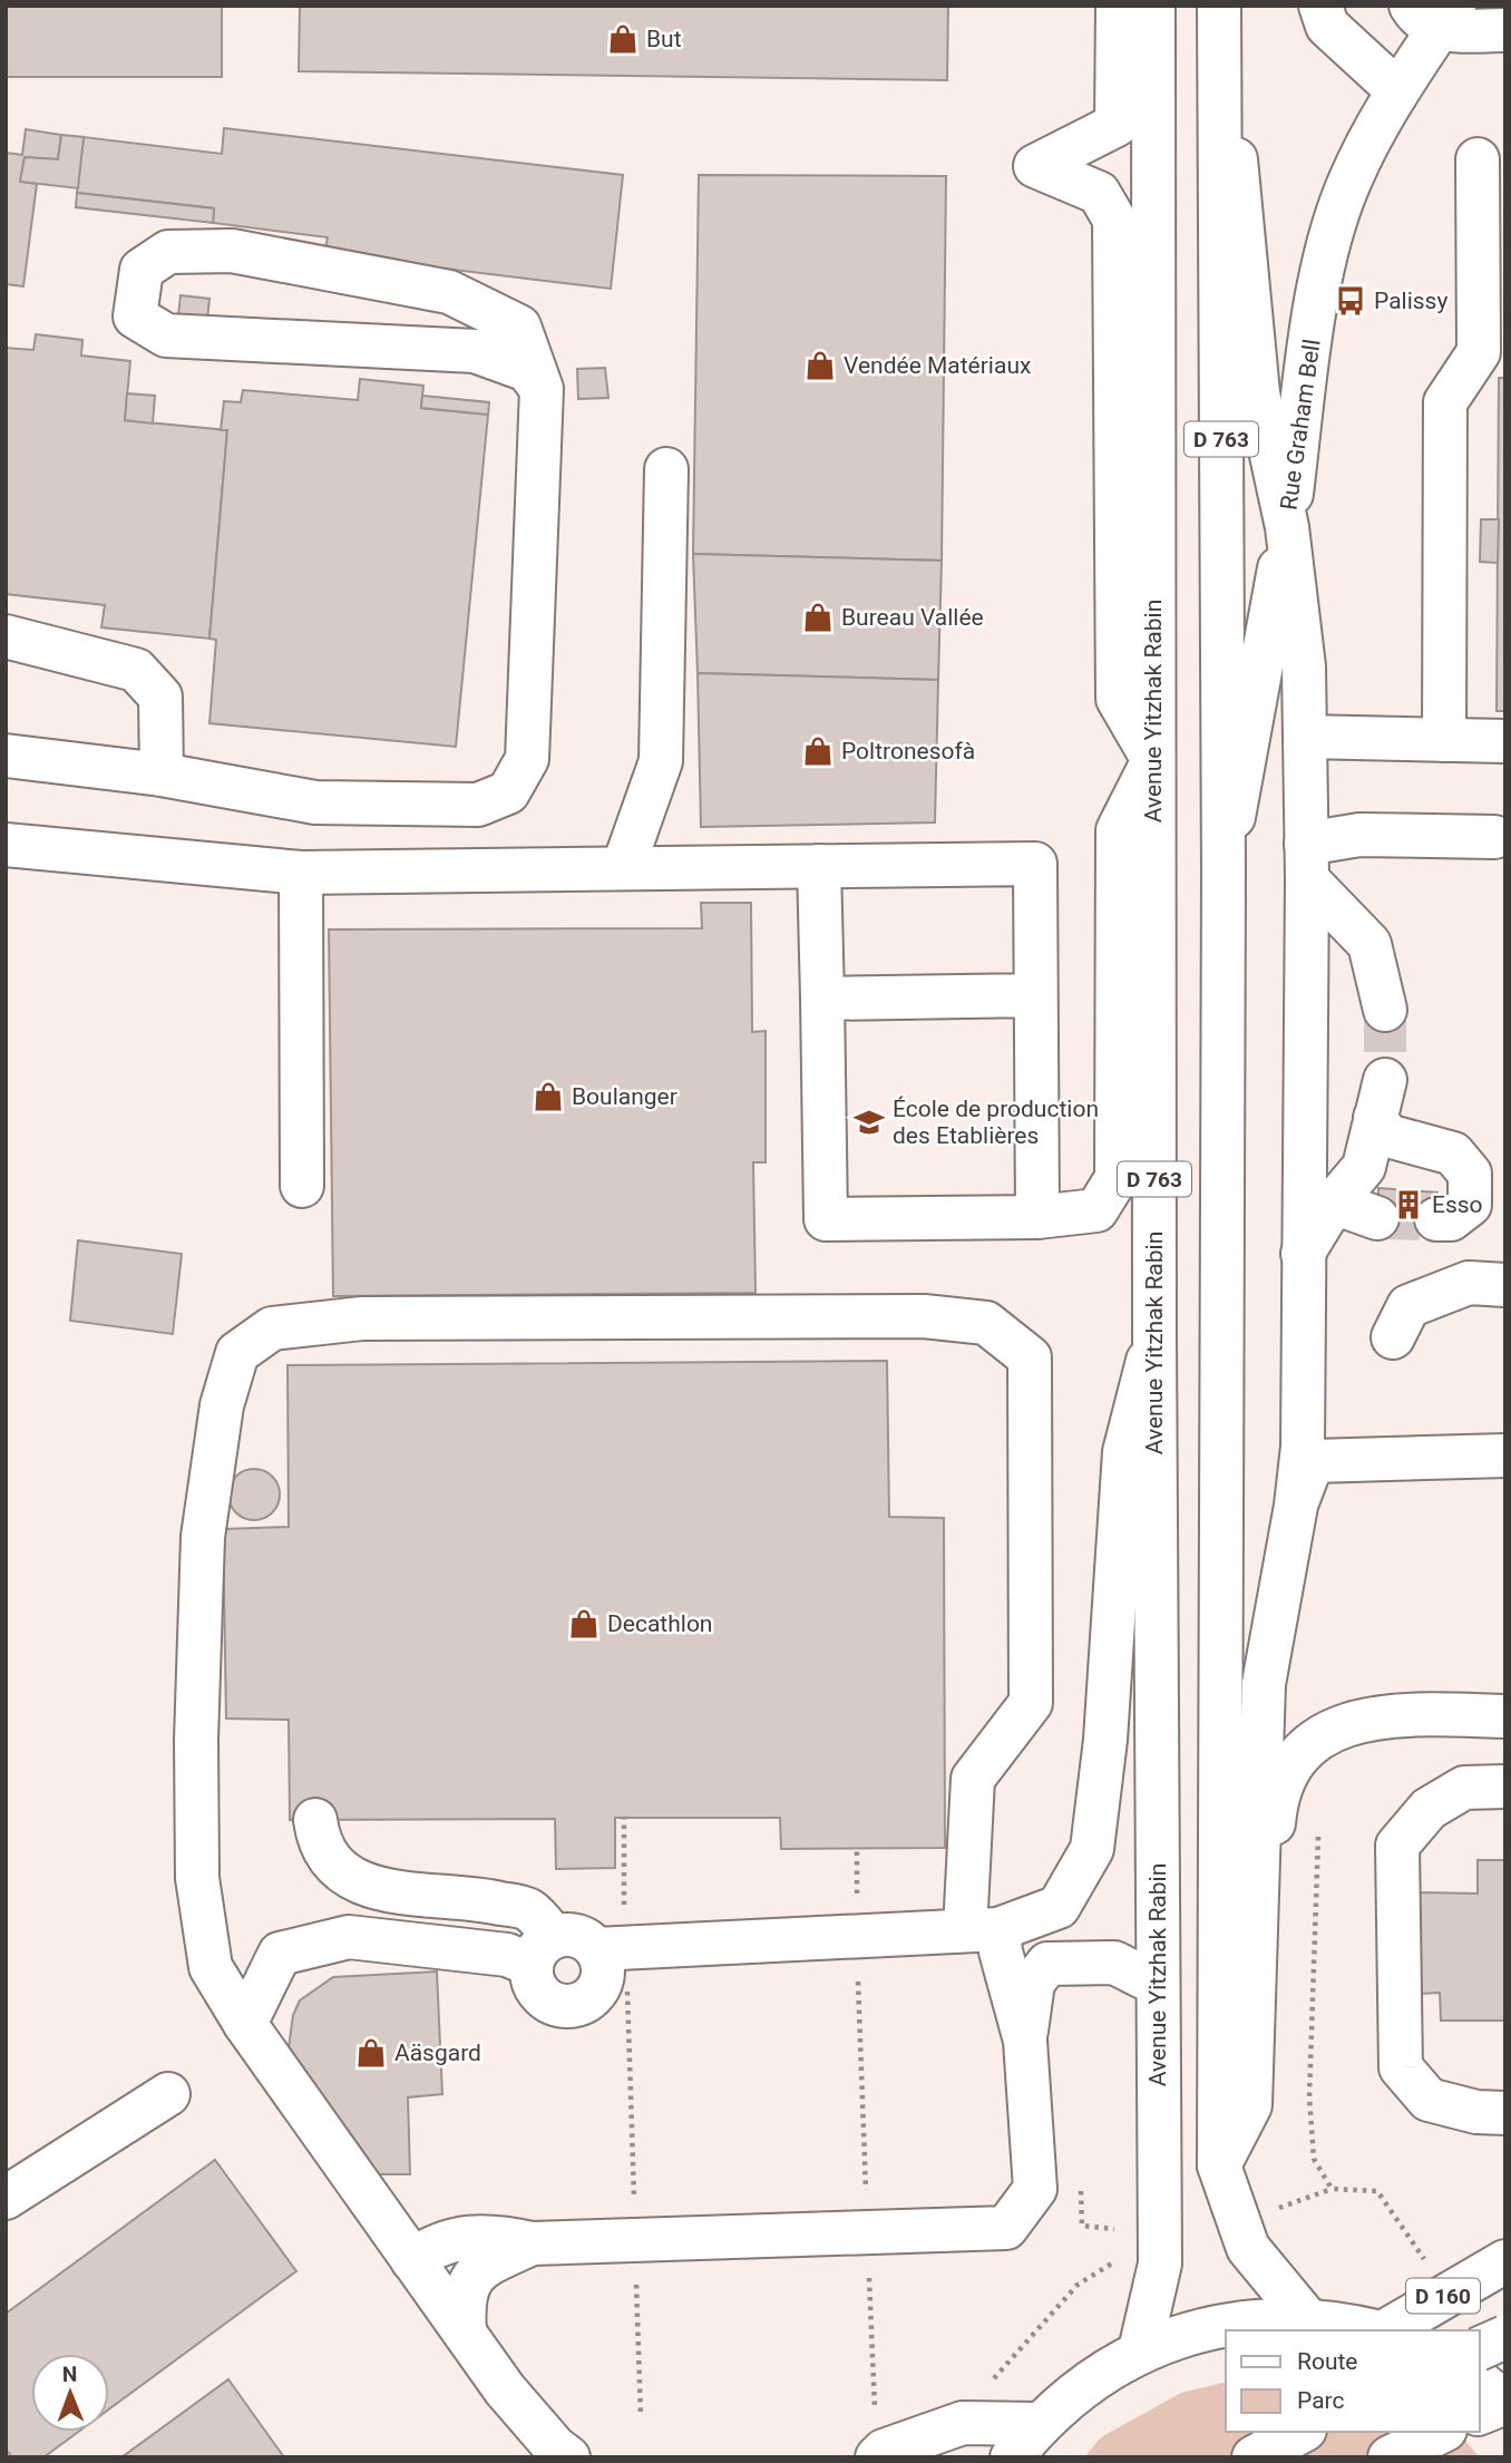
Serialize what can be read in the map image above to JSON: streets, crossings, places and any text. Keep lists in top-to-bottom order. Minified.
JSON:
{"streets":{"main road":["Rue Graham Bell","D 763","Avenue Yitzhak Rabin","D 160"]},"crossings":[["Rue Graham Bell","D 763"]],"places":{"shop":["But","Vendée Matériaux","Bureau Vallée","Poltronesofà","Boulanger","Decathlon","Aäsgard"],"bus stop":["Palissy"],"school or university":["École de production des Etablières"],"building":["Esso"]},"legend":["Route","Parc"],"north":"top"}
